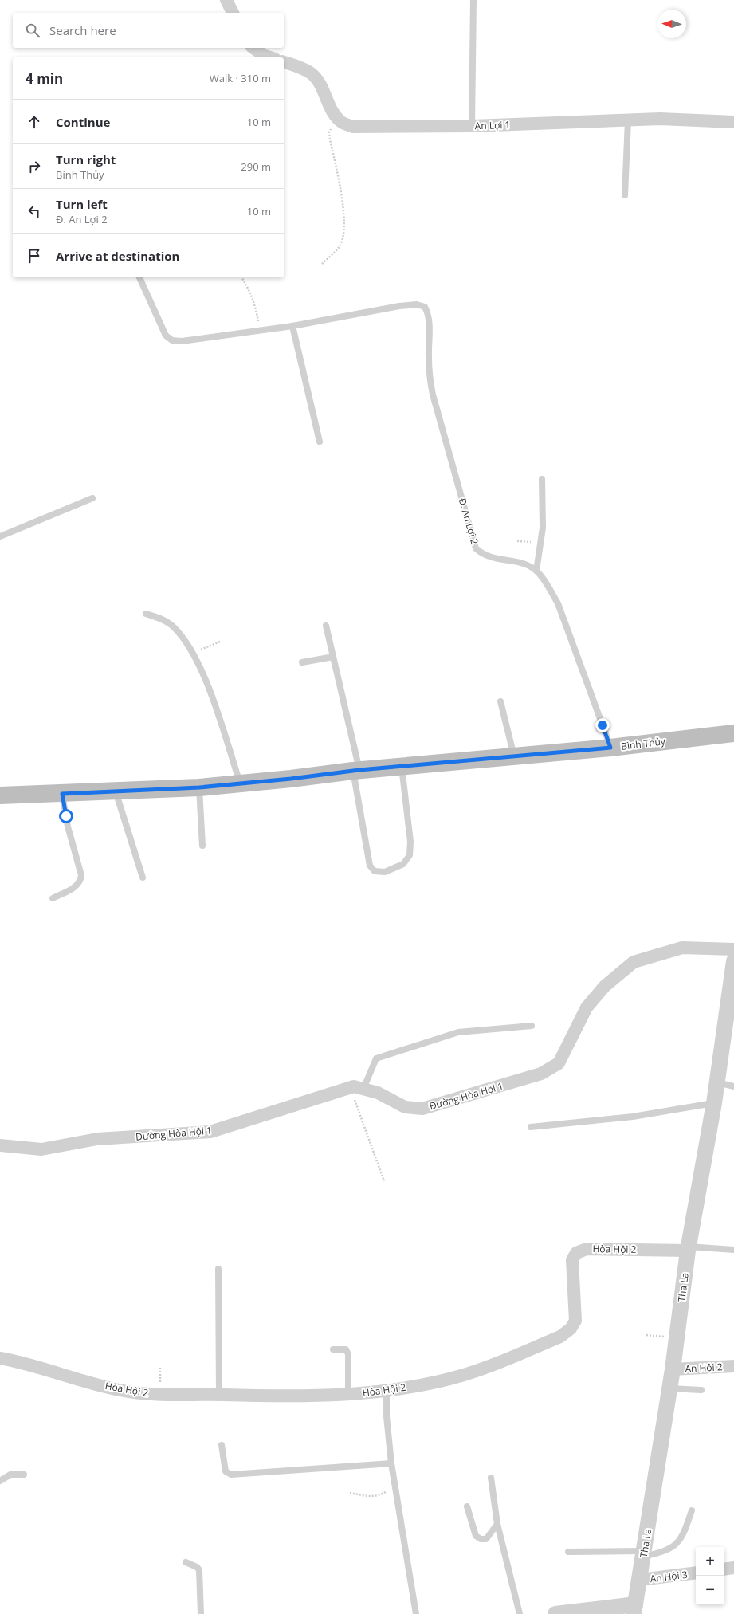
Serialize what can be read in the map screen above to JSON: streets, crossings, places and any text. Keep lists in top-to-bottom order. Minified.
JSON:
{"streets":{"main road":["Bình Thủy"],"street":["An Lợi 1","Đường Hòa Hội 1","Hòa Hội 2","Tha La","An Hội 2","An Hội 3"],"lane":["Đ. An Lợi 2"]},"crossings":[["Đ. An Lợi 2","Bình Thủy"],["Hòa Hội 2","Tha La"],["Tha La","An Hội 2"],["Tha La","An Hội 3"]],"north":"left","page":{"search":"Search here","heading":["4 min","Walk · 310 m"],"list":[["Continue","10 m"],["Turn right","Bình Thủy","290 m"],["Turn left","Đ. An Lợi 2","10 m"],"Arrive at destination"],"map_buttons":["+","−"]}}
